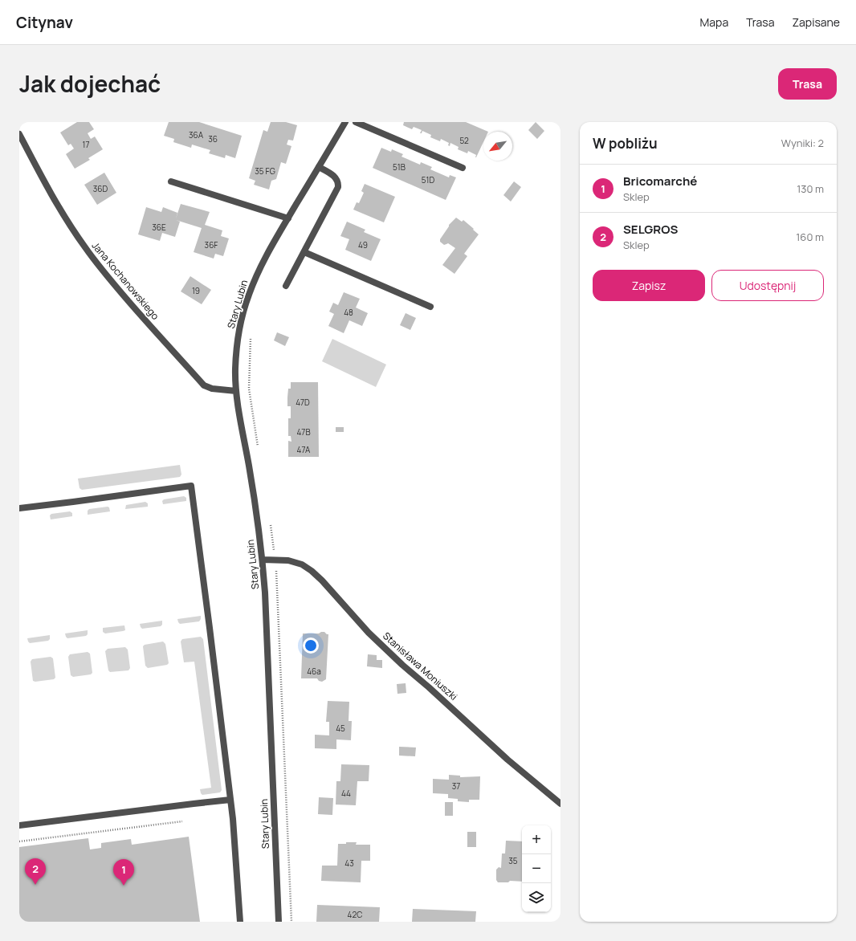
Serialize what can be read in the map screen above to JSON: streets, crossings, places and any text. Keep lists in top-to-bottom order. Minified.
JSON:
{"streets":{"street":["Jana Kochanowskiego","Stary Lubin","Stanisława Moniuszki"]},"crossings":[["Jana Kochanowskiego","Stary Lubin"],["Stary Lubin","Stanisława Moniuszki"]],"house_numbers":["36A","36","52","17","51B","35 FG","51D","36D","36E","36F","49","19","48","47D","47B","47A","46a","45","37","44","35","43","42C"],"north":"bottom left","page":{"header":"Citynav","nav":["Mapa","Trasa","Zapisane"],"title":"Jak dojechać","buttons":["Trasa",["Zapisz","Udostępnij"]],"heading":["W pobliżu","Wyniki: 2"],"list":[{"mark":"1","name":"Bricomarché","note":"Sklep","value":"130 m"},{"mark":"2","name":"SELGROS","note":"Sklep","value":"160 m"}],"map_buttons":["+","−"],"pins":["2","1"]}}
